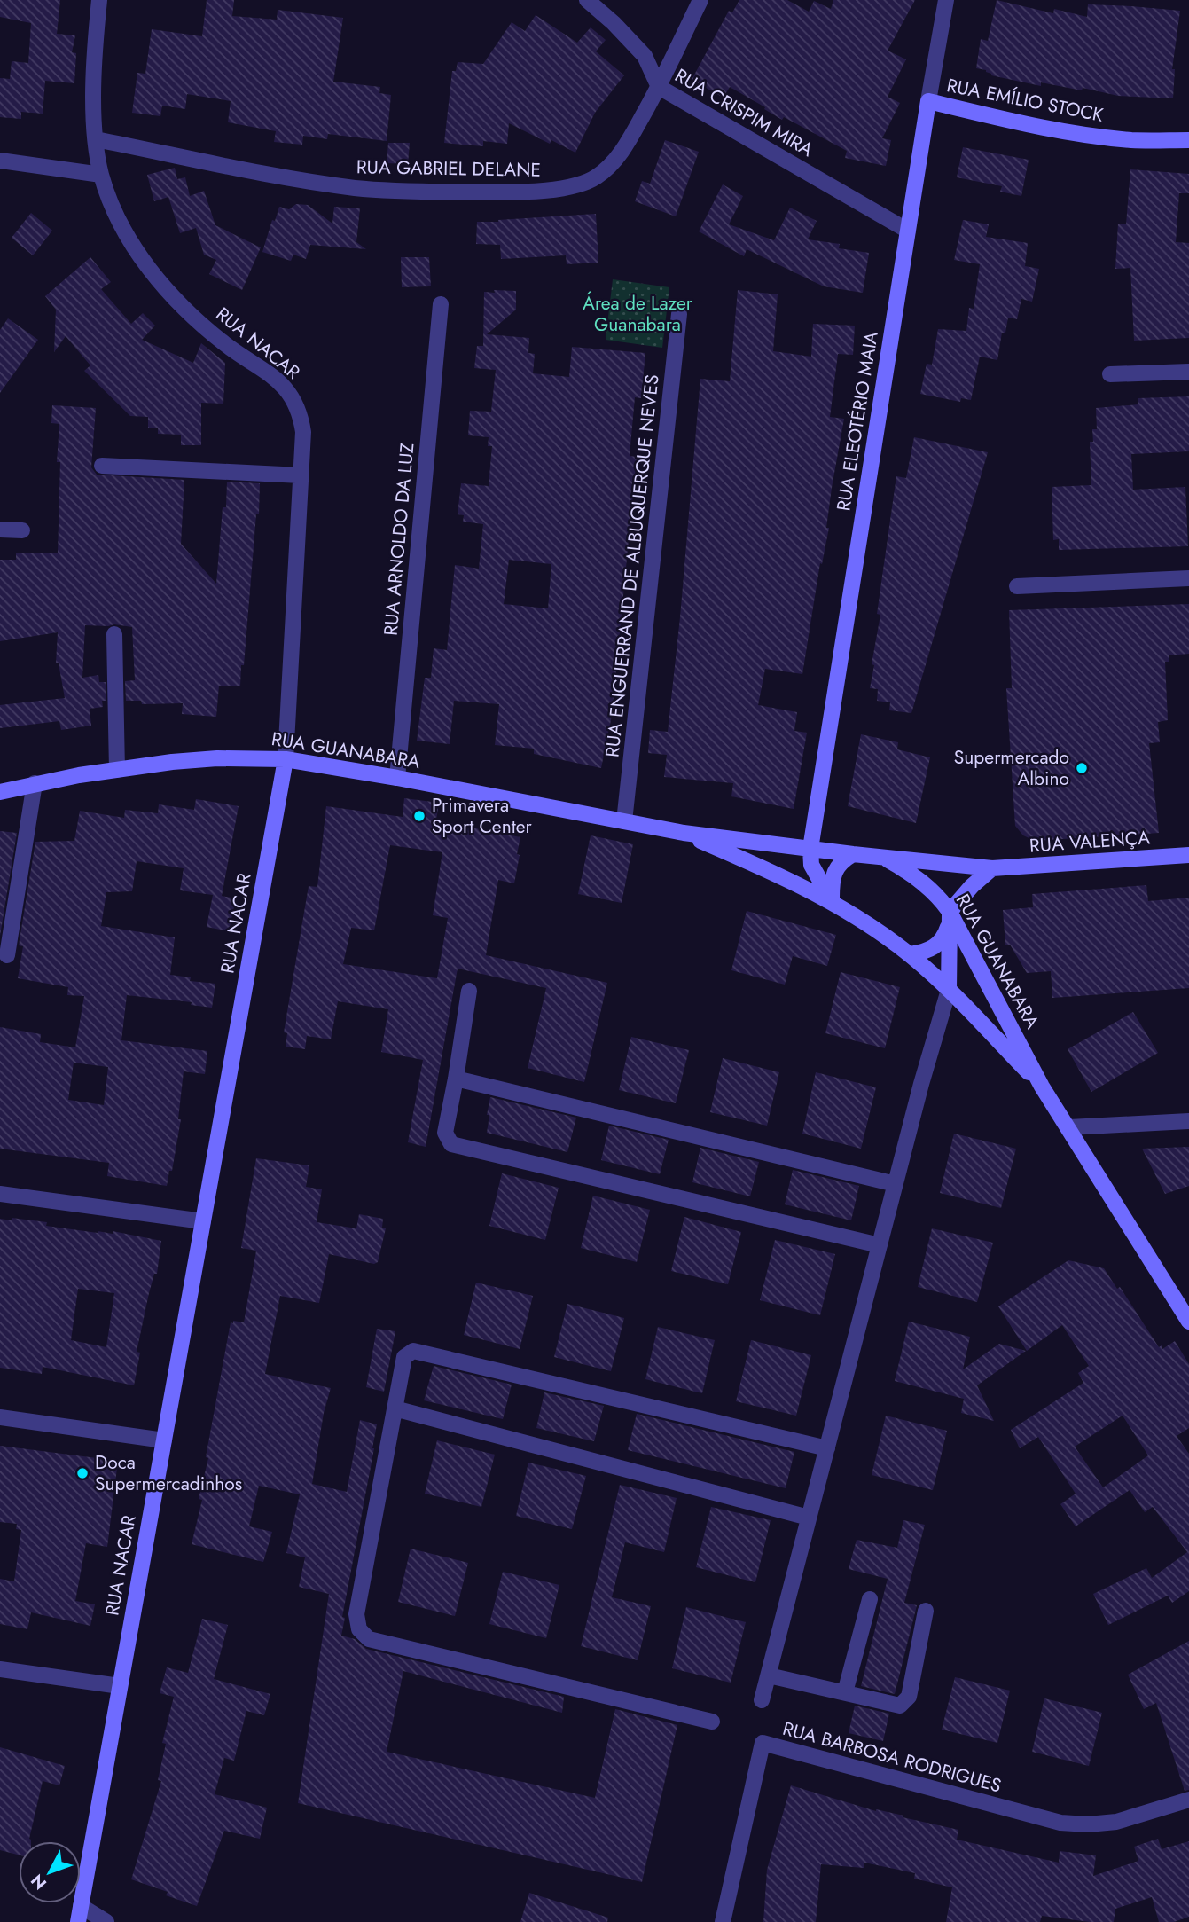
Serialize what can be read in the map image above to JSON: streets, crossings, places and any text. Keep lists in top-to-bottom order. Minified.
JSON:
{"streets":{"main road":["RUA EMÍLIO STOCK","RUA NACAR","RUA ELEOTÉRIO MAIA","RUA GUANABARA","RUA VALENÇA"],"street":["RUA CRISPIM MIRA","RUA GABRIEL DELANE","RUA ARNOLDO DA LUZ","RUA ENGUERRAND DE ALBUQUERQUE NEVES","RUA BARBOSA RODRIGUES"]},"crossings":[["RUA EMÍLIO STOCK","RUA ELEOTÉRIO MAIA"],["RUA CRISPIM MIRA","RUA GABRIEL DELANE"],["RUA CRISPIM MIRA","RUA ELEOTÉRIO MAIA"],["RUA GABRIEL DELANE","RUA NACAR"],["RUA NACAR","RUA GUANABARA"],["RUA ELEOTÉRIO MAIA","RUA GUANABARA"],["RUA ARNOLDO DA LUZ","RUA GUANABARA"],["RUA ENGUERRAND DE ALBUQUERQUE NEVES","RUA GUANABARA"],["RUA GUANABARA","RUA VALENÇA"]],"parks":["Área de Lazer Guanabara"],"places":["Supermercado Albino","Primavera Sport Center","Doca Supermercadinhos"],"north":"bottom left"}
